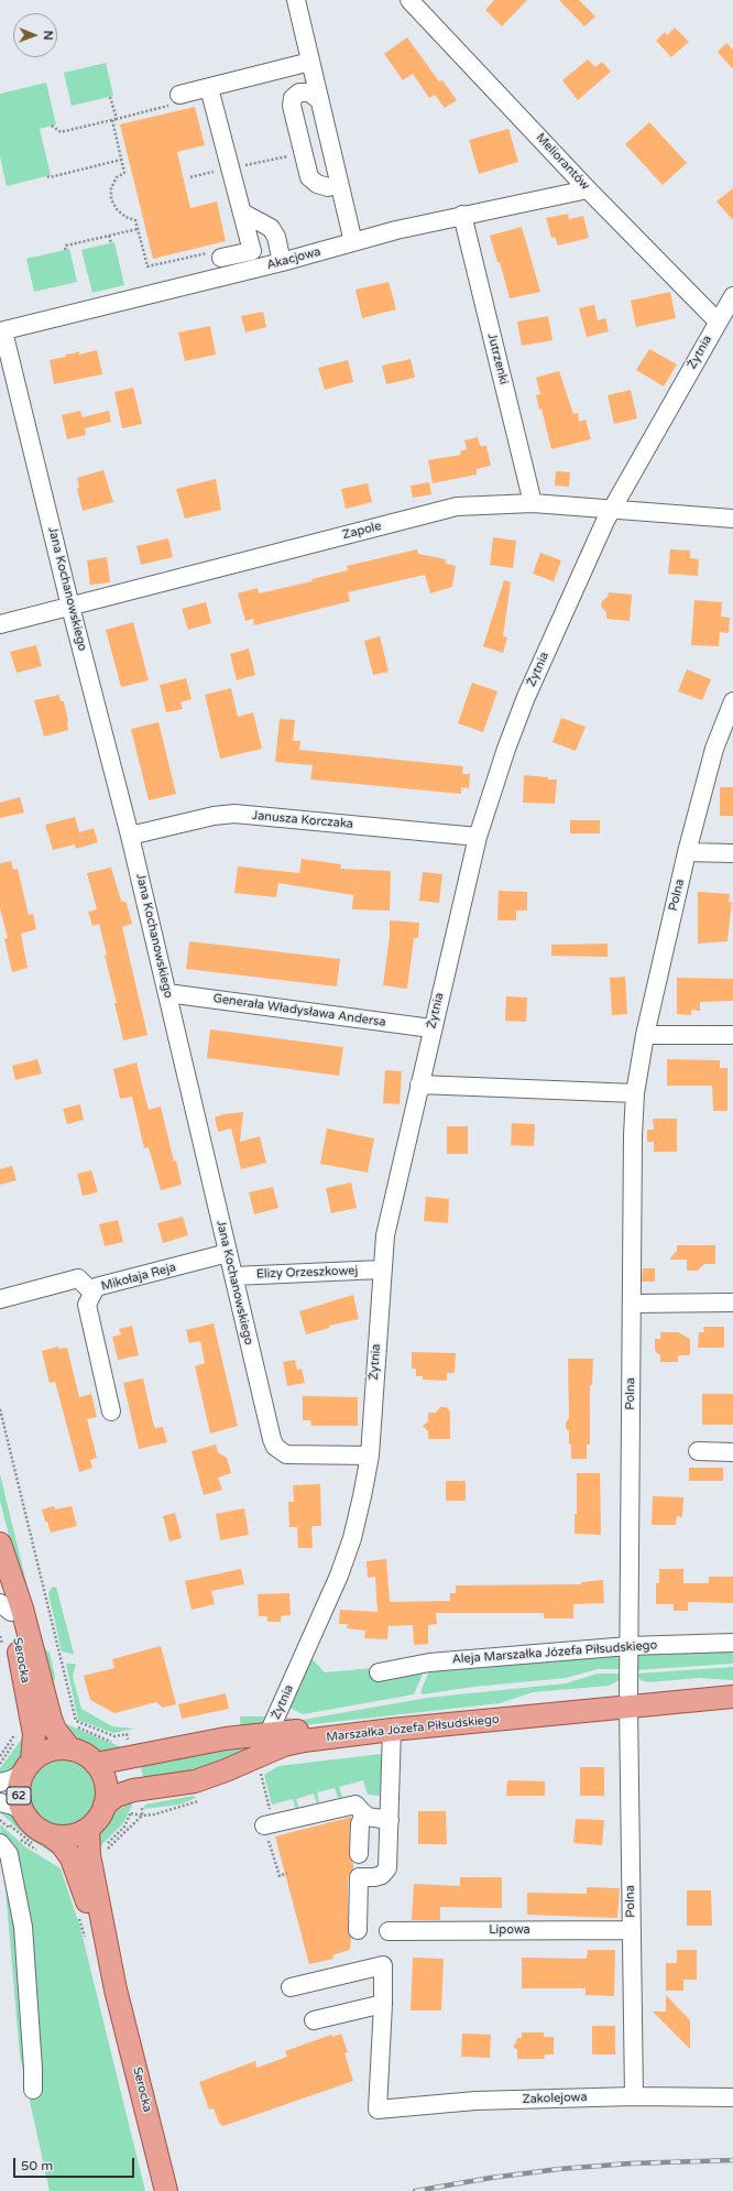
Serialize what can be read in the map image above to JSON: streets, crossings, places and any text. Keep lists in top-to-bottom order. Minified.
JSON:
{"streets":{"main road":["Serocka","Marszałka Józefa Piłsudskiego","62"],"street":["Meliorantów","Akacjowa","Żytnia","Jutrzenki","Zapole","Jana Kochanowskiego","Janusza Korczaka","Polna","Generała Władysława Andersa","Elizy Orzeszkowej","Mikołaja Reja","Aleja Marszałka Józefa Piłsudskiego","Lipowa","Zakolejowa"]},"crossings":[["Meliorantów","Akacjowa"],["Meliorantów","Żytnia"],["Akacjowa","Jutrzenki"],["Akacjowa","Jana Kochanowskiego"],["Żytnia","Zapole"],["Żytnia","Jana Kochanowskiego"],["Żytnia","Janusza Korczaka"],["Żytnia","Generała Władysława Andersa"],["Żytnia","Elizy Orzeszkowej"],["Żytnia","Marszałka Józefa Piłsudskiego"],["Jutrzenki","Zapole"],["Zapole","Jana Kochanowskiego"],["Jana Kochanowskiego","Janusza Korczaka"],["Jana Kochanowskiego","Generała Władysława Andersa"],["Jana Kochanowskiego","Elizy Orzeszkowej"],["Jana Kochanowskiego","Mikołaja Reja"],["Polna","Aleja Marszałka Józefa Piłsudskiego"],["Polna","Marszałka Józefa Piłsudskiego"],["Polna","Lipowa"],["Polna","Zakolejowa"],["Serocka","Marszałka Józefa Piłsudskiego"],["Serocka","62"],["Marszałka Józefa Piłsudskiego","62"]],"scale_bar":"50 m","north":"right"}
